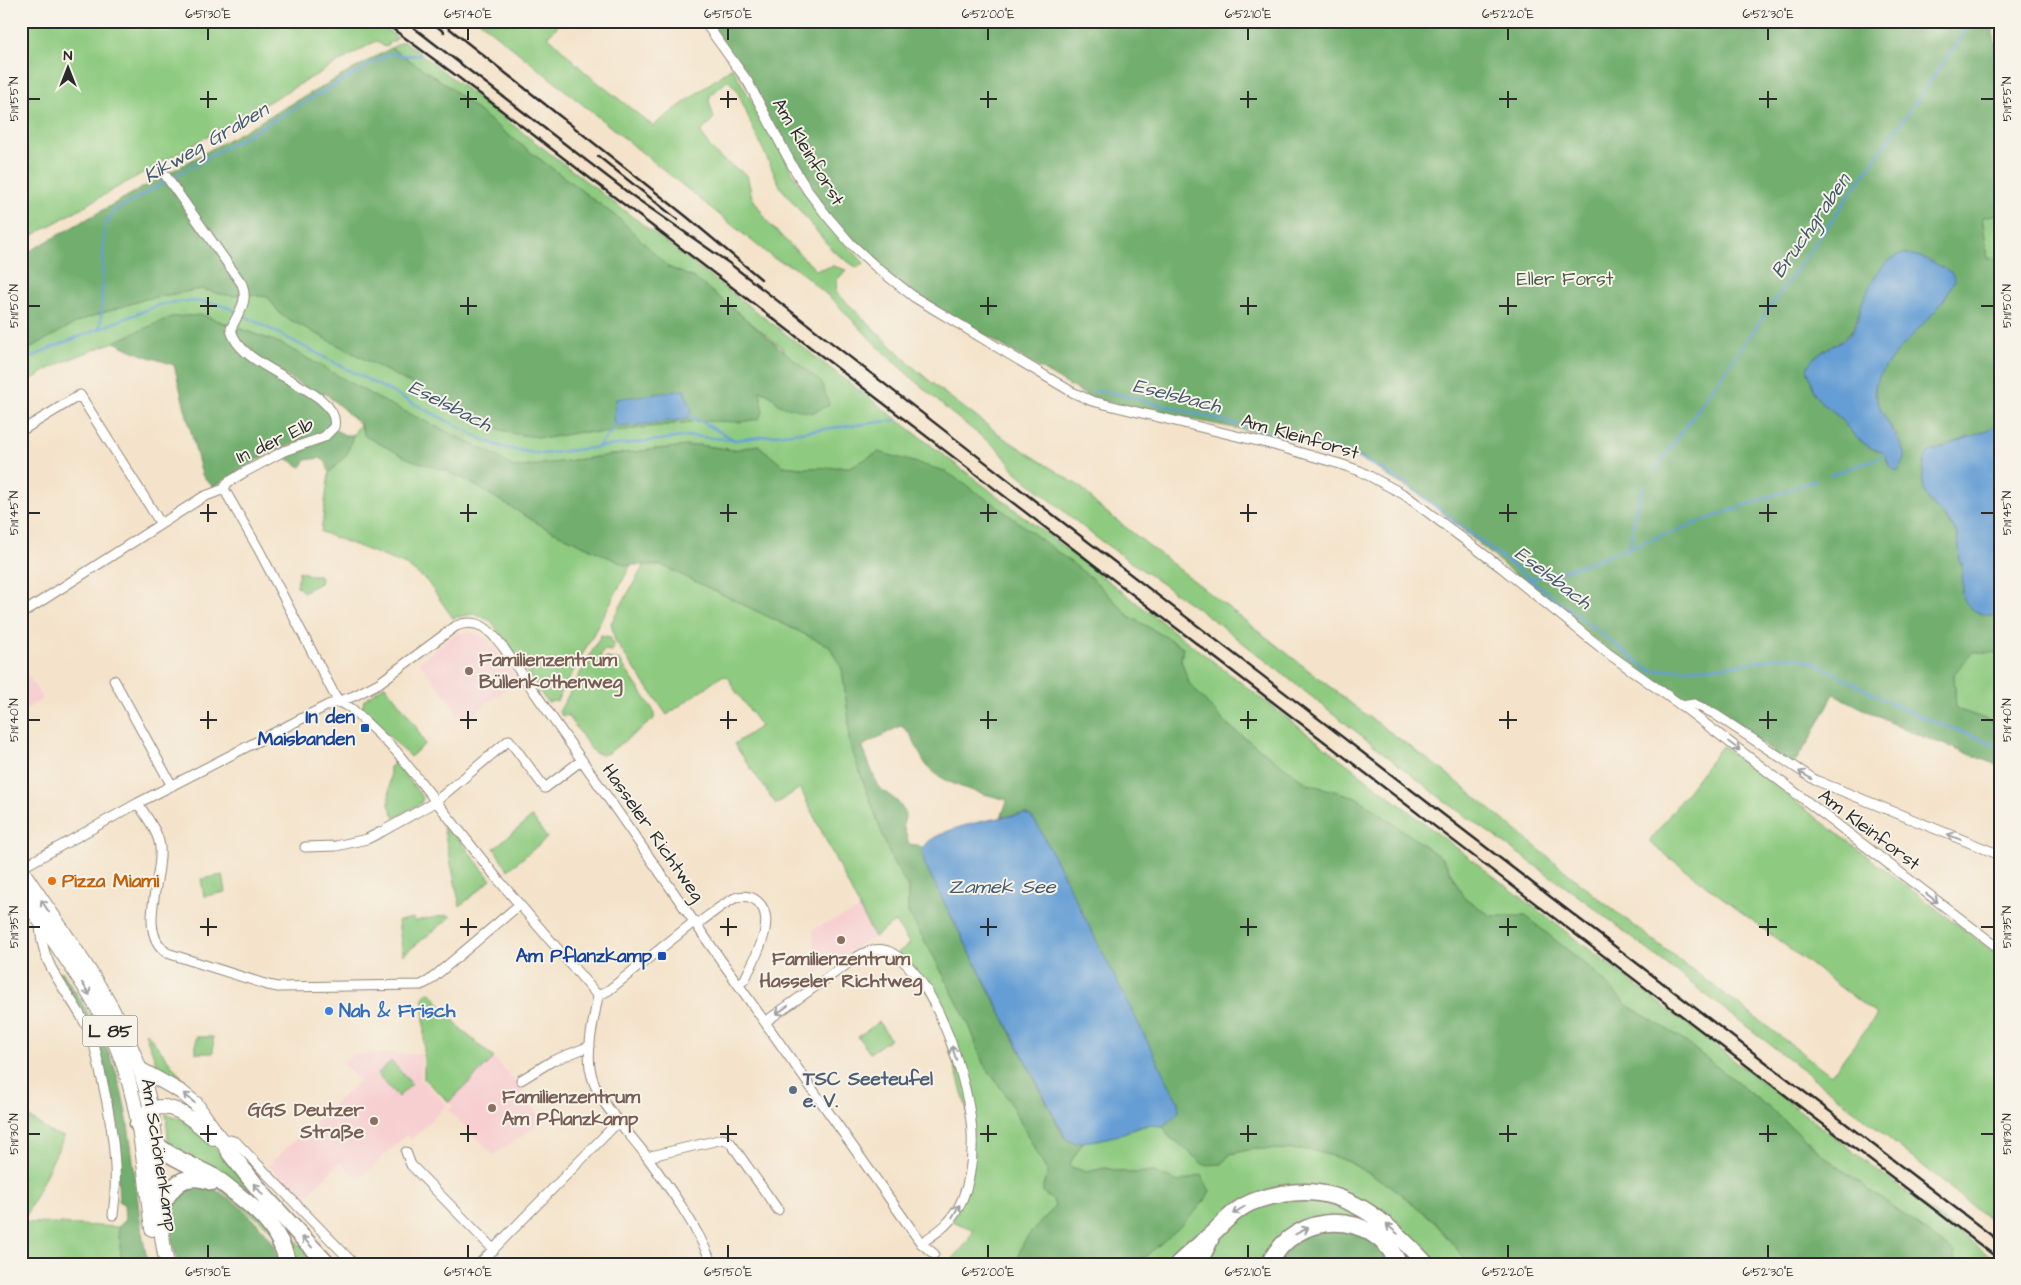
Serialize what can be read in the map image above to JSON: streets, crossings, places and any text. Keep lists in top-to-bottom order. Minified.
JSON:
{"streets":{"main road":["L 85","Am Schönenkamp"],"street":["Am Kleinforst","In der Elb","Hasseler Richtweg"]},"crossings":[["L 85","Am Schönenkamp"]],"water":["Kikweg Graben","Bruchgraben","Eselsbach","Zamek See"],"parks":["Eller Forst"],"places":{"other":["Familienzentrum Büllenkothenweg","Pizza Miami","Familienzentrum Hasseler Richtweg","Nah & Frisch","TSC Seeteufel e. V.","Familienzentrum Am Pflanzkamp","GGS Deutzer Straße"],"transit":["In den Maisbanden","Am Pflanzkamp"]},"north":"top","coordinates":["6°51'30\"E","6°51'40\"E","6°51'50\"E","6°52'00\"E","6°52'10\"E","6°52'20\"E","6°52'30\"E","51°11'55\"N","51°11'50\"N","51°11'45\"N","51°11'40\"N","51°11'35\"N","51°11'30\"N"]}
